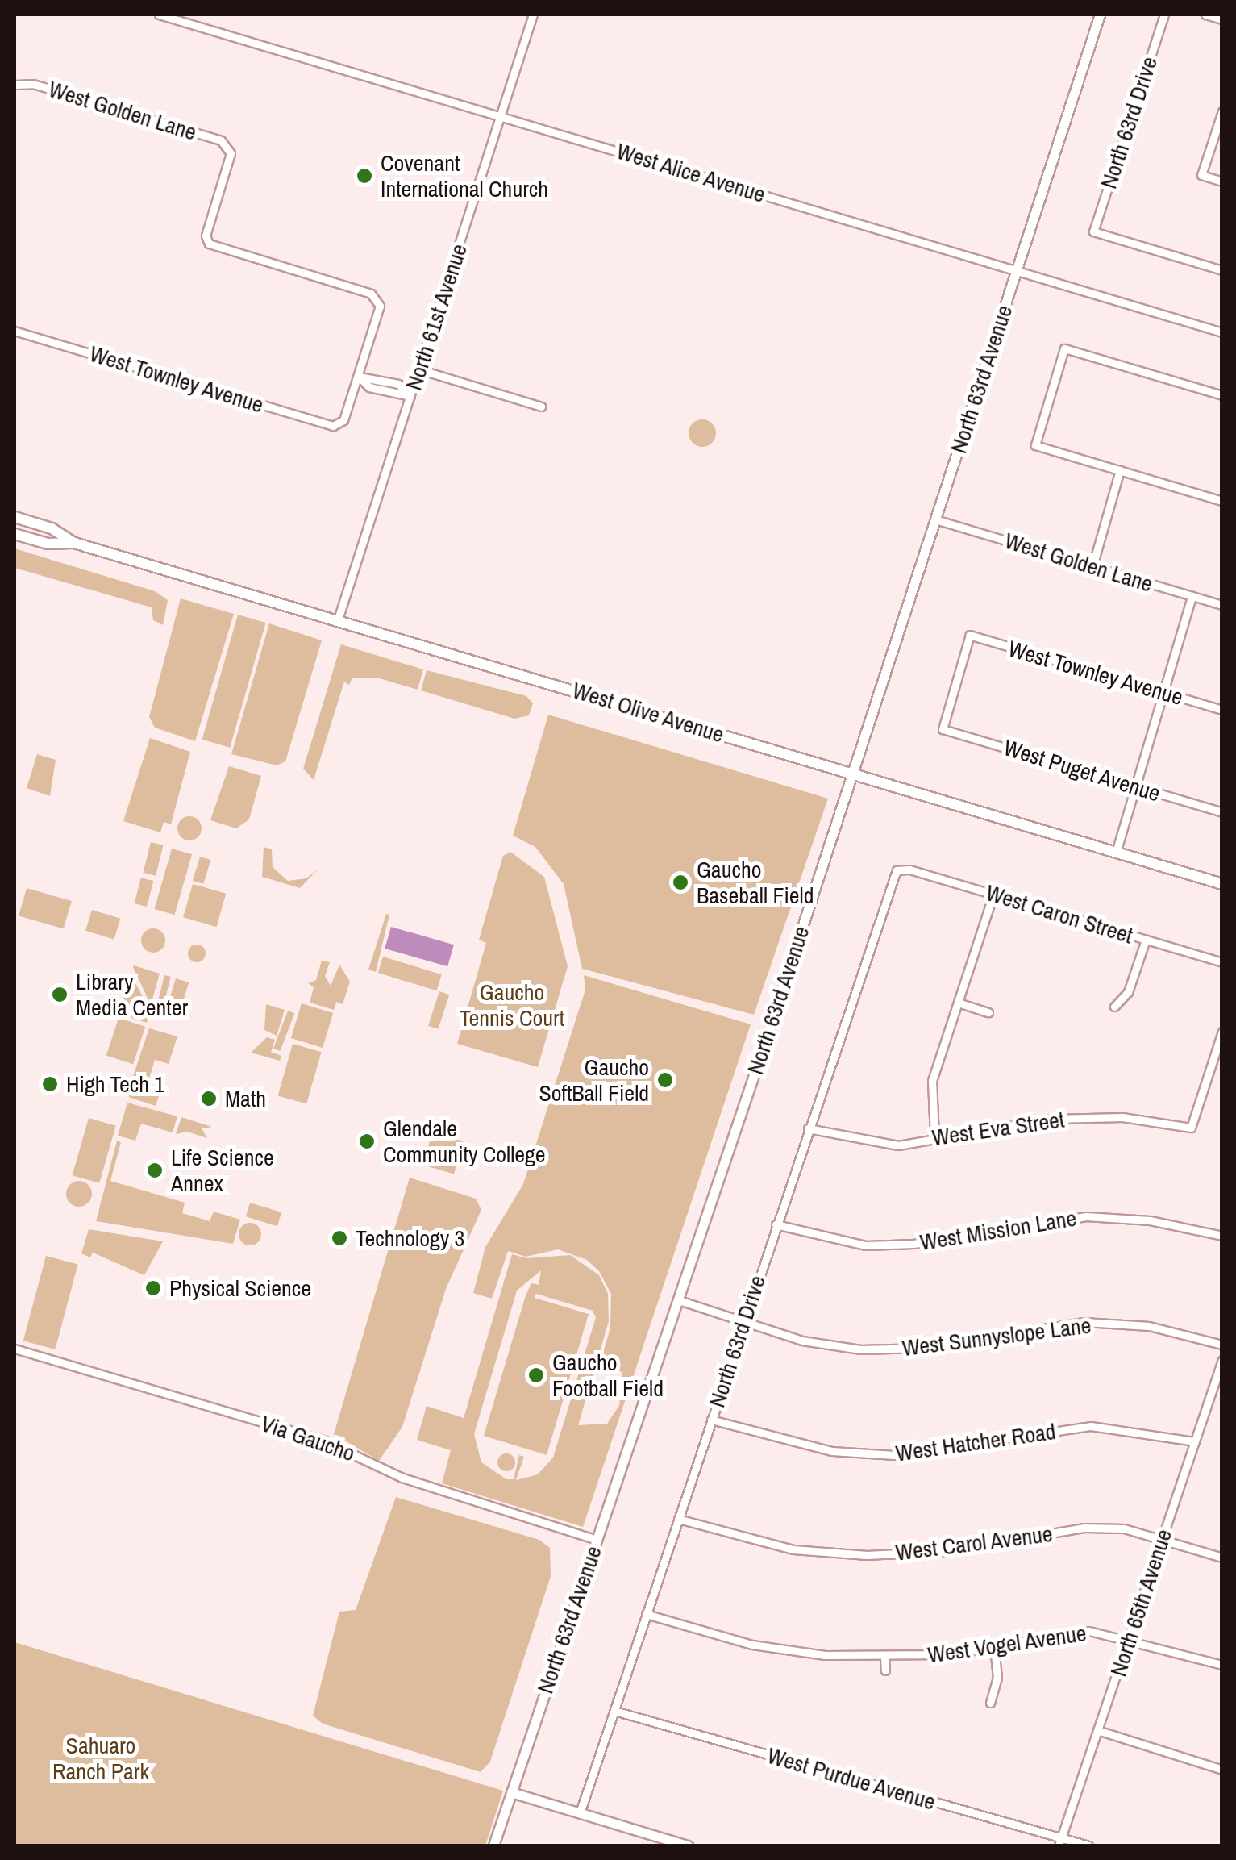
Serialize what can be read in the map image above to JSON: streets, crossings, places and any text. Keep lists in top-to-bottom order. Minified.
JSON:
{"streets":{"main road":["West Olive Avenue"],"street":["West Golden Lane","North 63rd Drive","West Alice Avenue","North 61st Avenue","West Townley Avenue","North 63rd Avenue","West Puget Avenue","West Caron Street","West Eva Street","West Mission Lane","West Sunnyslope Lane","Via Gaucho","West Hatcher Road","West Carol Avenue","North 65th Avenue","West Vogel Avenue","West Purdue Avenue"]},"crossings":[["West Golden Lane","West Townley Avenue"],["West Golden Lane","North 63rd Avenue"],["North 63rd Drive","West Caron Street"],["North 63rd Drive","West Eva Street"],["North 63rd Drive","West Mission Lane"],["North 63rd Drive","West Sunnyslope Lane"],["North 63rd Drive","West Hatcher Road"],["North 63rd Drive","West Carol Avenue"],["North 63rd Drive","West Vogel Avenue"],["North 63rd Drive","West Purdue Avenue"],["West Alice Avenue","North 61st Avenue"],["West Alice Avenue","North 63rd Avenue"],["North 61st Avenue","West Olive Avenue"],["West Townley Avenue","West Puget Avenue"],["North 63rd Avenue","West Olive Avenue"],["North 63rd Avenue","West Sunnyslope Lane"],["North 63rd Avenue","Via Gaucho"],["West Hatcher Road","North 65th Avenue"],["West Carol Avenue","North 65th Avenue"],["North 65th Avenue","West Vogel Avenue"],["North 65th Avenue","West Purdue Avenue"]],"parks":["Gaucho Tennis Court","Sahuaro Ranch Park"],"places":["Covenant International Church","Gaucho Baseball Field","Library Media Center","Gaucho SoftBall Field","High Tech 1","Math","Glendale Community College","Life Science Annex","Technology 3","Physical Science","Gaucho Football Field"]}
